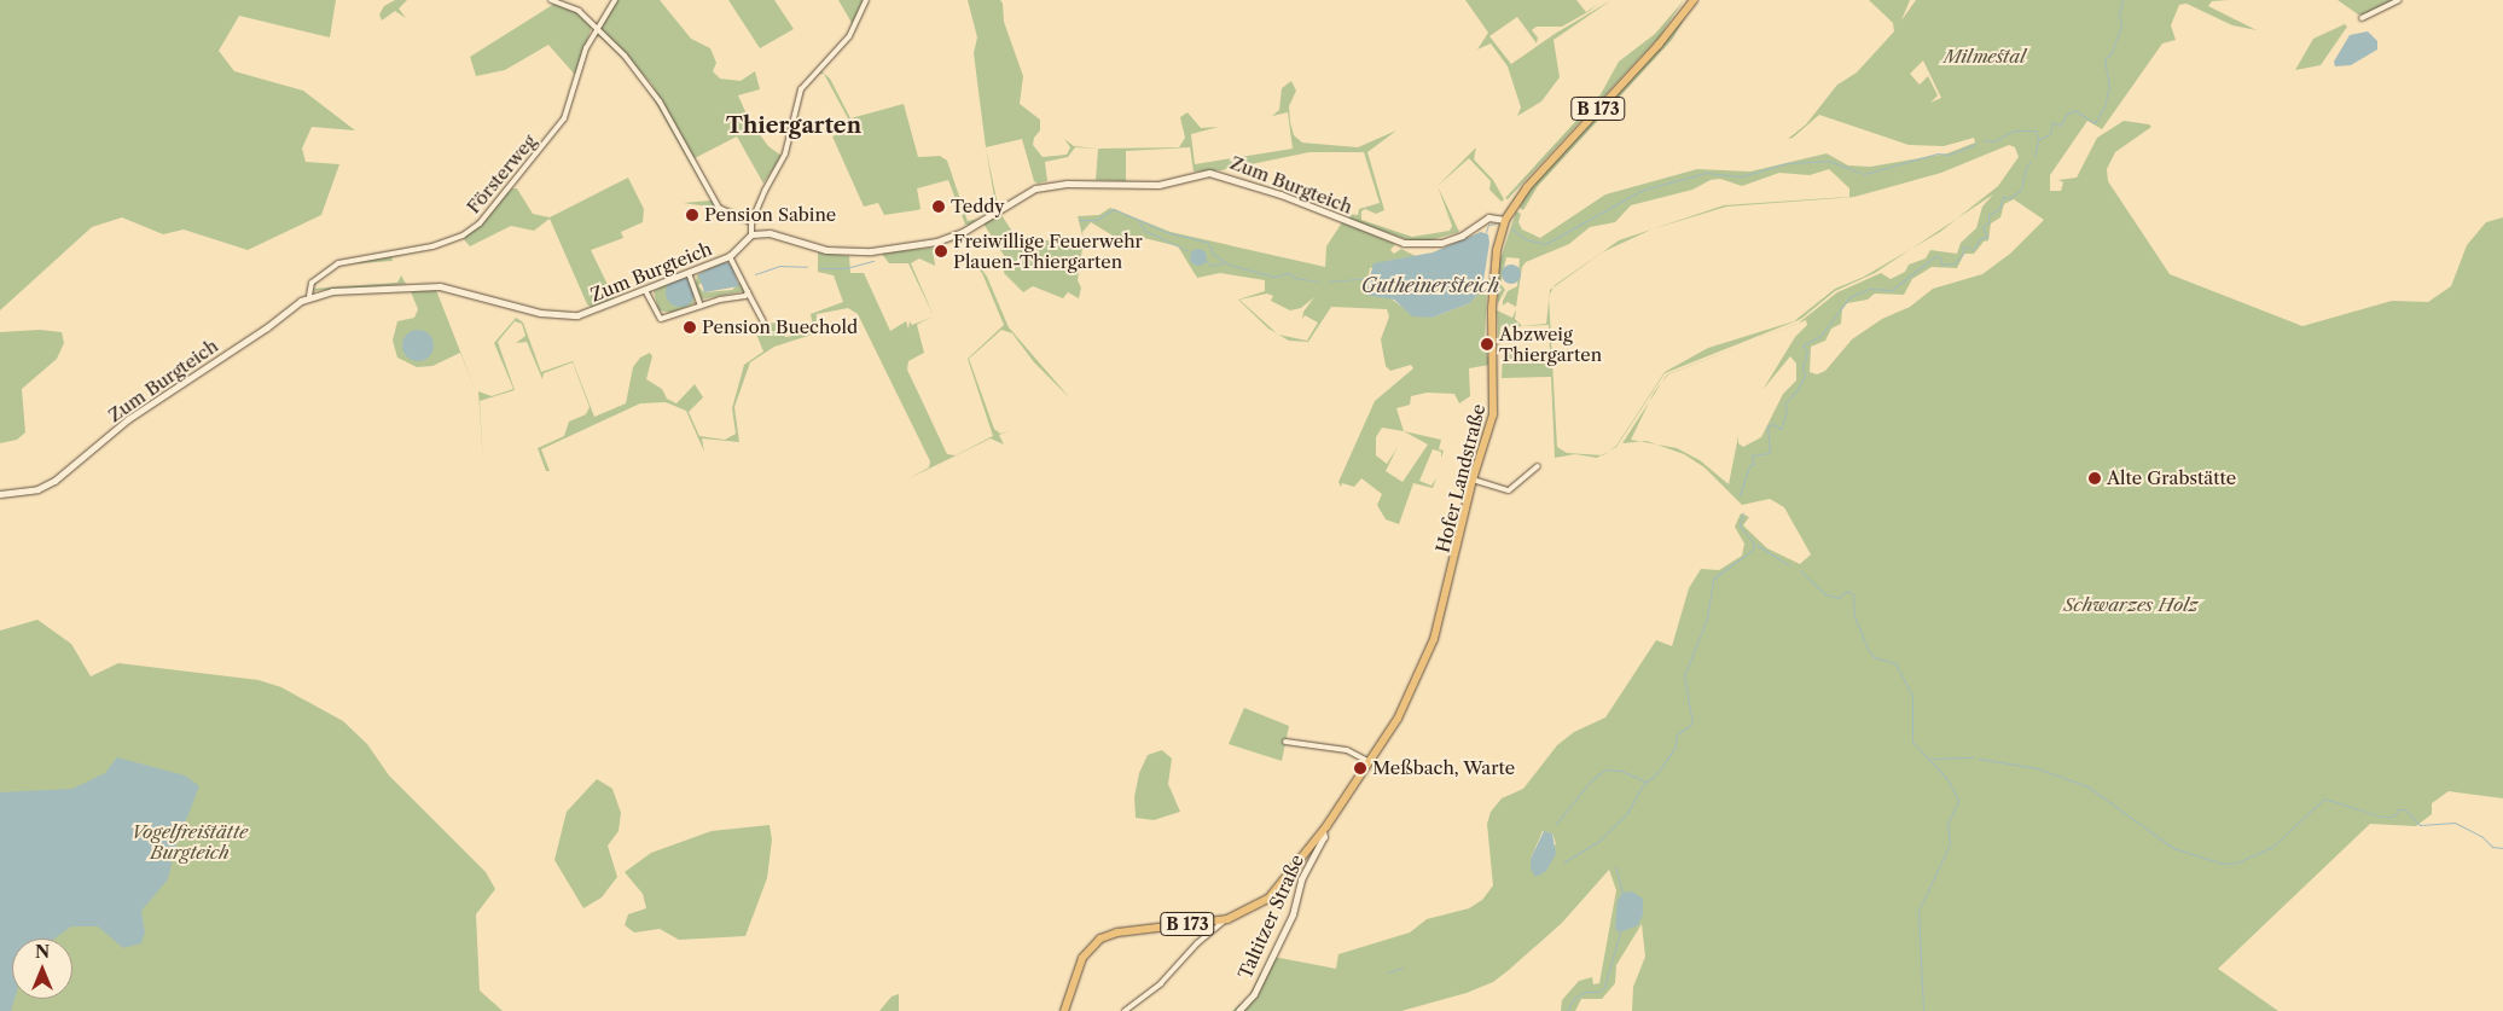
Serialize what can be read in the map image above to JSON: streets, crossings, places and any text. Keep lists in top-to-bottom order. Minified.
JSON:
{"streets":{"main road":["B 173","Hofer Landstraße"],"street":["Försterweg","Zum Burgteich","Taltitzer Straße"]},"crossings":[["Försterweg","Zum Burgteich"],["Zum Burgteich","Hofer Landstraße"],["Hofer Landstraße","Taltitzer Straße"]],"districts":["Thiergarten"],"water":["Gutheinersteich"],"parks":["Milmestal","Schwarzes Holz","Vogelfreistätte Burgteich"],"places":["Teddy","Pension Sabine","Freiwillige Feuerwehr Plauen-Thiergarten","Pension Buechold","Abzweig Thiergarten","Alte Grabstätte","Meßbach, Warte"],"north":"top"}
